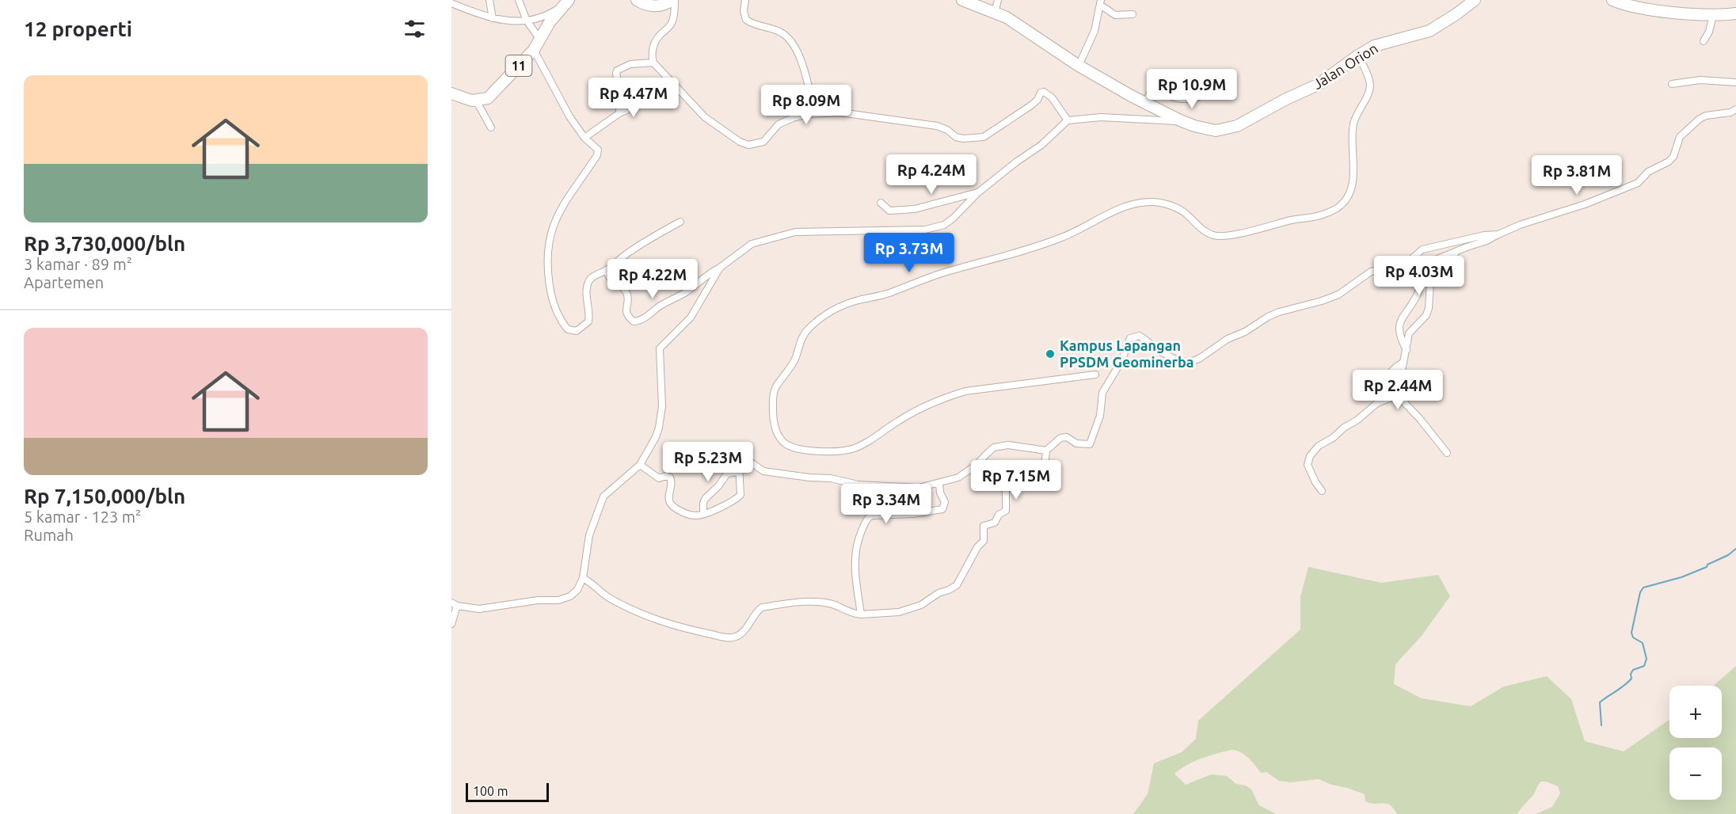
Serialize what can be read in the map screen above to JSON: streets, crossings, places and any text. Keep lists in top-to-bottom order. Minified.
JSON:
{"streets":{"highway":["11","Jalan Orion"]},"places":["Kampus Lapangan PPSDM Geominerba"],"scale_bar":"100 m","page":{"heading":"12 properti","list":[{"name":"Rp 3,730,000/bln","note":"3 kamar · 89 m² · Apartemen"},{"name":"Rp 7,150,000/bln","note":"5 kamar · 123 m² · Rumah"}],"price":["Rp 10.9M","Rp 4.47M","Rp 8.09M","Rp 4.24M","Rp 3.81M","Rp 3.73M","Rp 4.03M","Rp 4.22M","Rp 2.44M","Rp 5.23M","Rp 7.15M","Rp 3.34M"],"map_buttons":["+","−"],"scale":"100 m"}}
